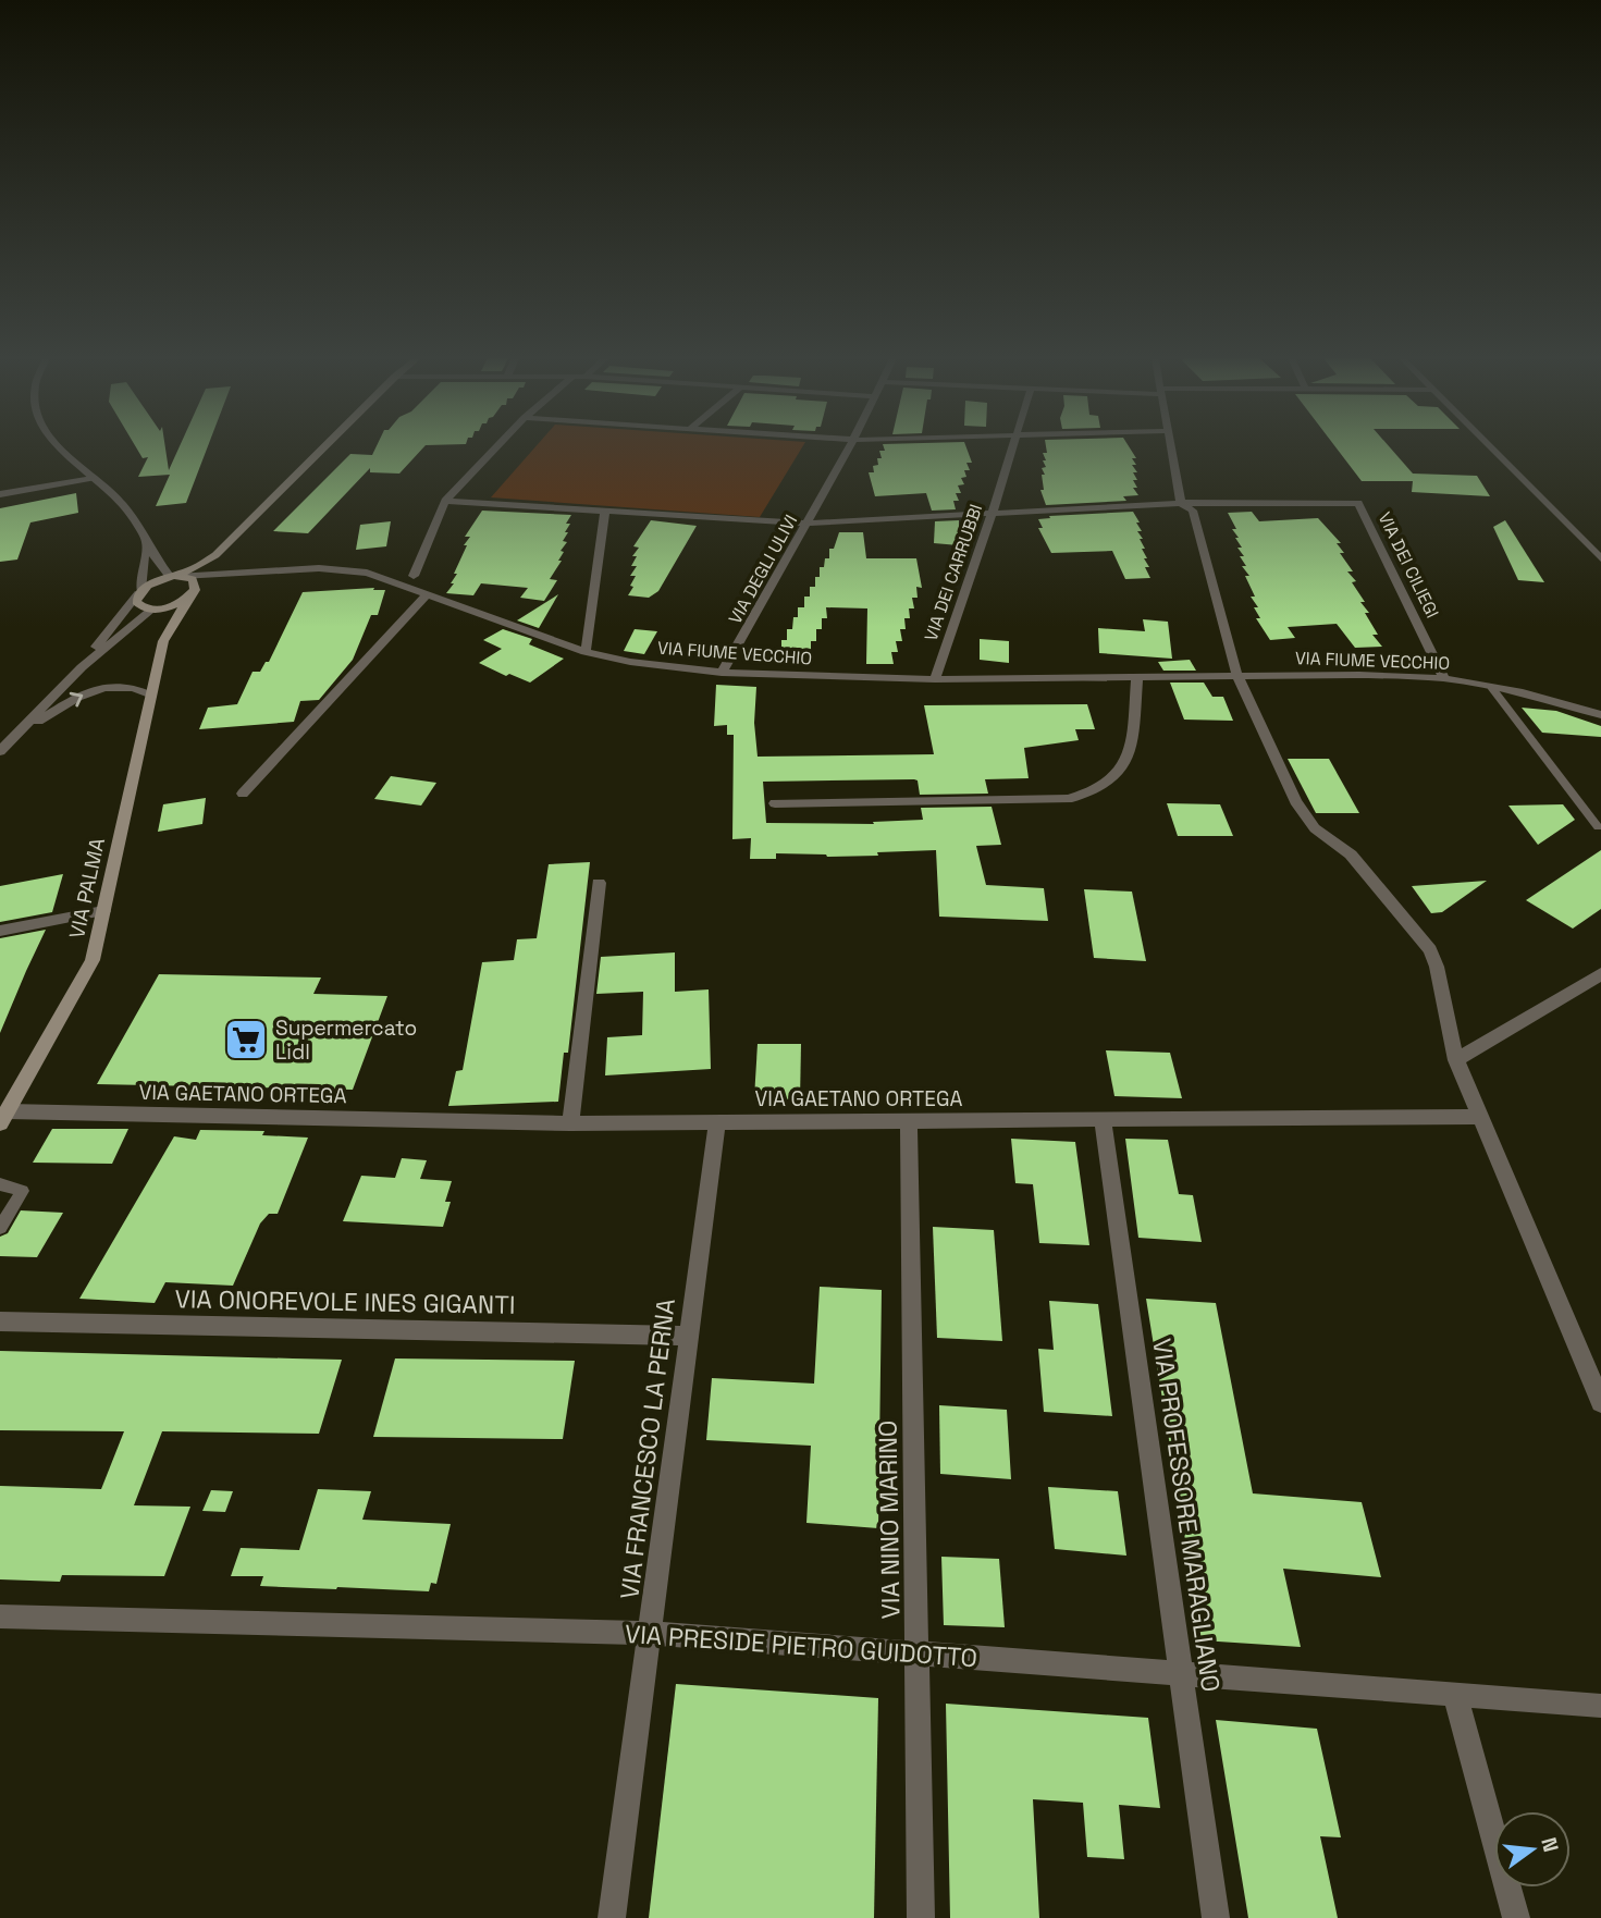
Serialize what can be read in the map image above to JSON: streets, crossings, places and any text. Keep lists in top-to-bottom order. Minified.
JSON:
{"streets":{"main road":["VIA PALMA"],"street":["VIA DEI CILIEGI","VIA DEGLI ULIVI","VIA DEI CARRUBBI","VIA FIUME VECCHIO","VIA GAETANO ORTEGA","VIA ONOREVOLE INES GIGANTI","VIA FRANCESCO LA PERNA","VIA PROFESSORE MARAGLIANO","VIA NINO MARINO","VIA PRESIDE PIETRO GUIDOTTO"]},"crossings":[["VIA DEI CILIEGI","VIA FIUME VECCHIO"],["VIA DEGLI ULIVI","VIA FIUME VECCHIO"],["VIA DEI CARRUBBI","VIA FIUME VECCHIO"],["VIA PALMA","VIA GAETANO ORTEGA"],["VIA GAETANO ORTEGA","VIA FRANCESCO LA PERNA"],["VIA GAETANO ORTEGA","VIA PROFESSORE MARAGLIANO"],["VIA GAETANO ORTEGA","VIA NINO MARINO"],["VIA ONOREVOLE INES GIGANTI","VIA FRANCESCO LA PERNA"],["VIA FRANCESCO LA PERNA","VIA PRESIDE PIETRO GUIDOTTO"],["VIA PROFESSORE MARAGLIANO","VIA PRESIDE PIETRO GUIDOTTO"],["VIA NINO MARINO","VIA PRESIDE PIETRO GUIDOTTO"]],"places":{"supermarket":["Supermercato Lidl"]},"north":"right"}
